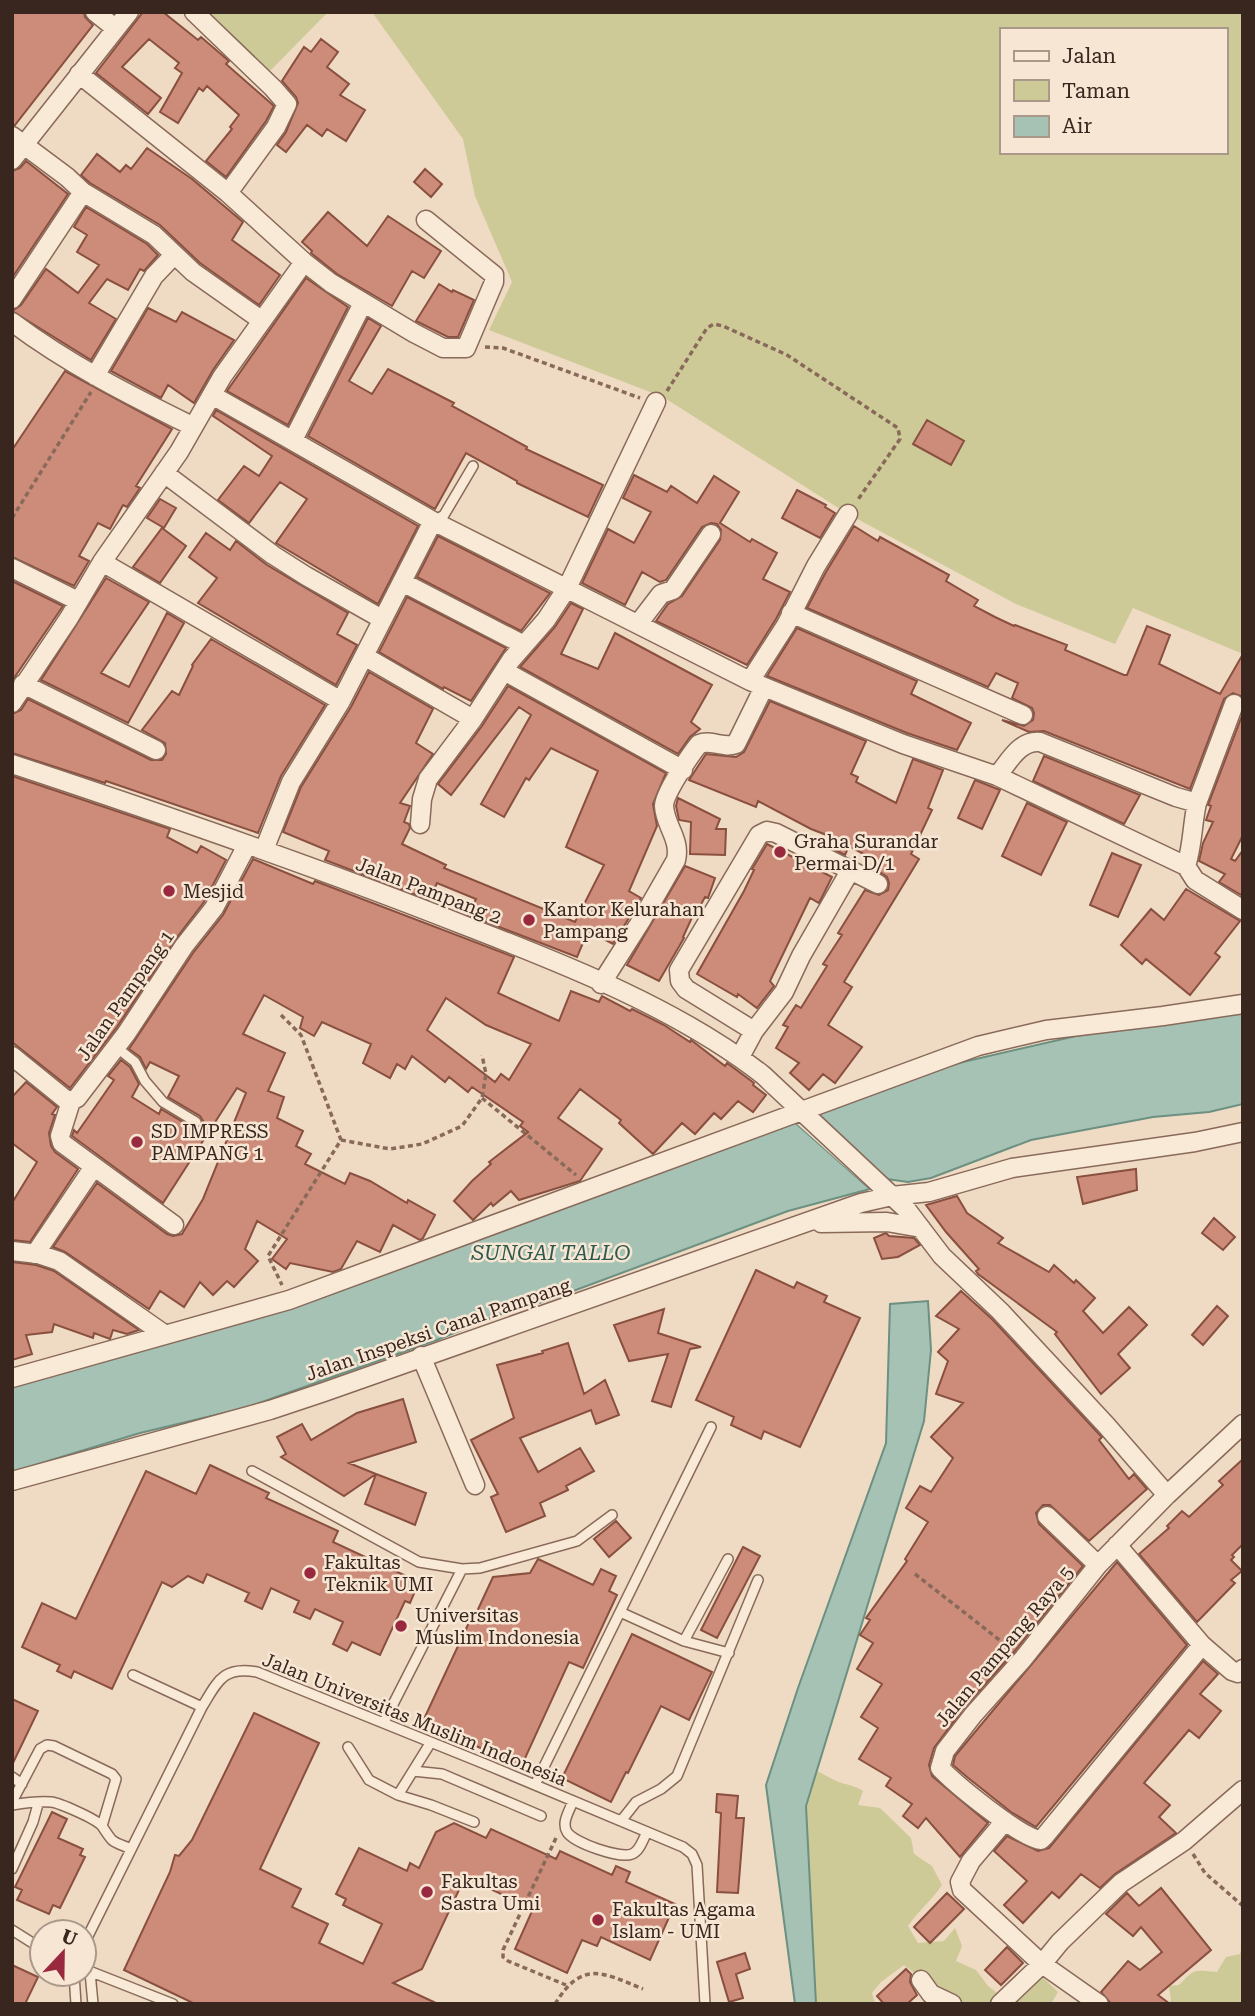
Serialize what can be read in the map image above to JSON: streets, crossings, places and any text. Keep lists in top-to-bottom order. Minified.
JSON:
{"streets":{"street":["Jalan Pampang 2","Jalan Pampang 1","Jalan Inspeksi Canal Pampang","Jalan Pampang Raya 5"],"lane":["Jalan Universitas Muslim Indonesia"]},"crossings":[["Jalan Pampang 2","Jalan Pampang 1"],["Jalan Pampang 2","Jalan Inspeksi Canal Pampang"]],"water":["SUNGAI TALLO"],"places":["Graha Surandar Permai D/1","Mesjid","Kantor Kelurahan Pampang","SD IMPRESS PAMPANG 1","Fakultas Teknik UMI","Universitas Muslim Indonesia","Fakultas Sastra Umi","Fakultas Agama Islam - UMI"],"legend":["Jalan","Taman","Air"],"north":"top"}
